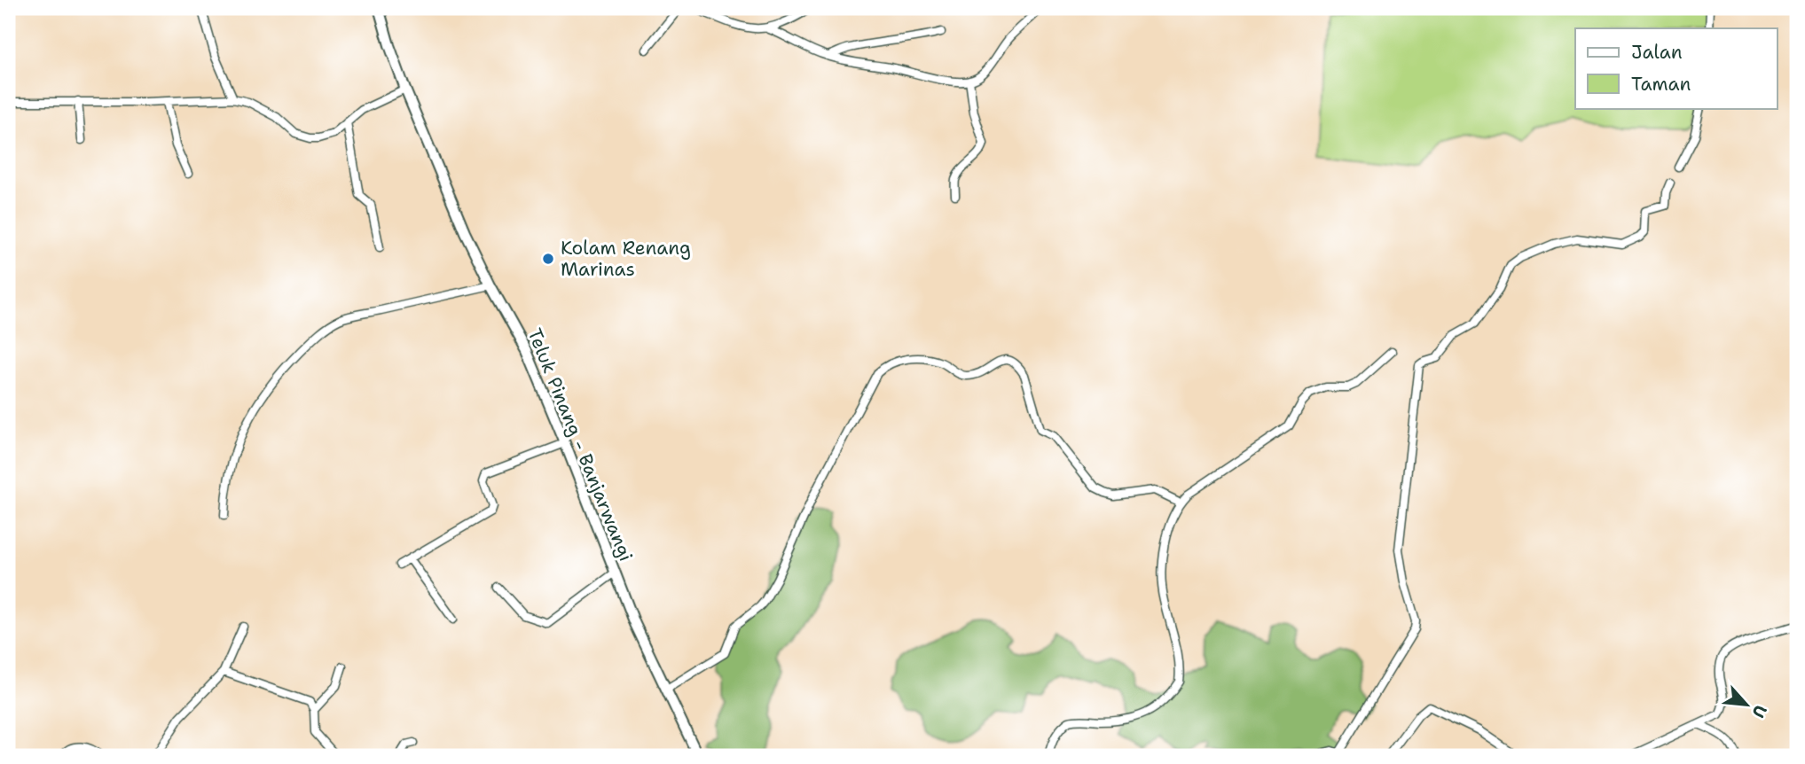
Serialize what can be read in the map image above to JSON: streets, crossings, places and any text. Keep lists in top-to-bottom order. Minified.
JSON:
{"streets":{"main road":["Teluk Pinang - Banjarwangi"]},"places":["Kolam Renang Marinas"],"legend":["Jalan","Taman"],"north":"bottom right"}
